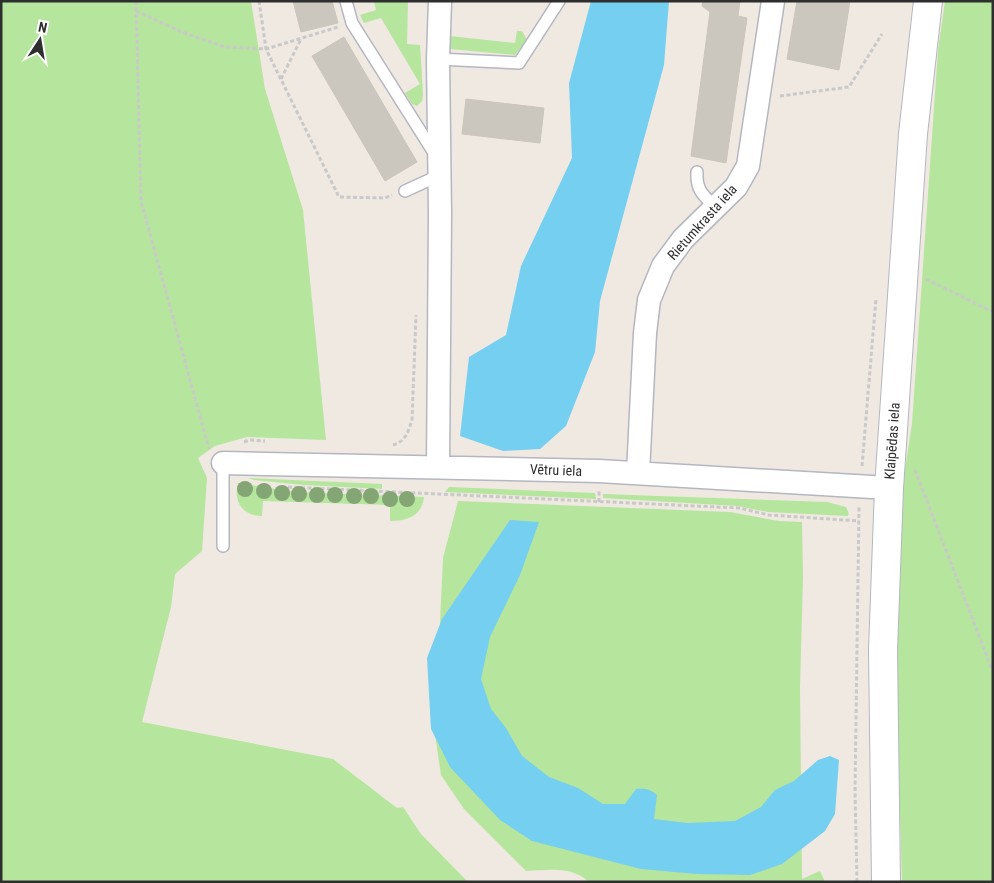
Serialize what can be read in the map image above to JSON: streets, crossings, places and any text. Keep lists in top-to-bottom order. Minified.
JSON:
{"streets":{"main road":["Klaipēdas iela"],"street":["Rietumkrasta iela","Vētru iela"]},"crossings":[["Rietumkrasta iela","Vētru iela"],["Klaipēdas iela","Vētru iela"]],"north":"top"}
